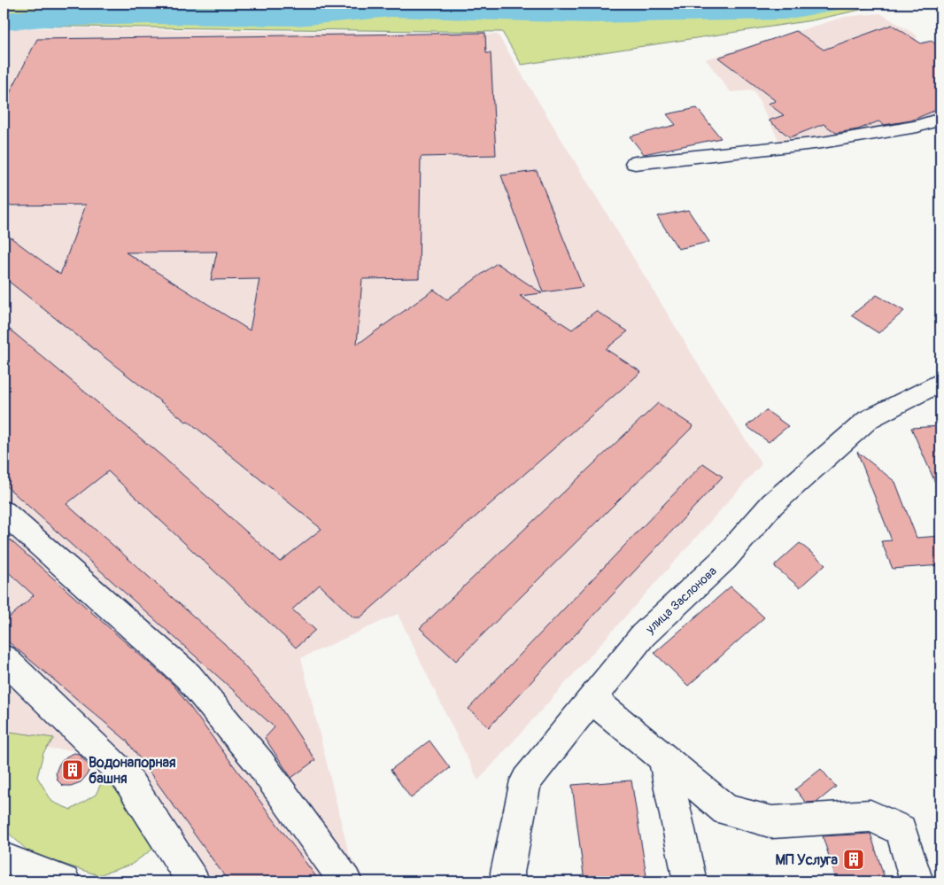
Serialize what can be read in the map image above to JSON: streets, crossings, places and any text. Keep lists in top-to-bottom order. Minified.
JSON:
{"streets":{"street":["улица Заслонова"]},"places":{"building":["Водонапорная башня","МП Услуга"]}}
